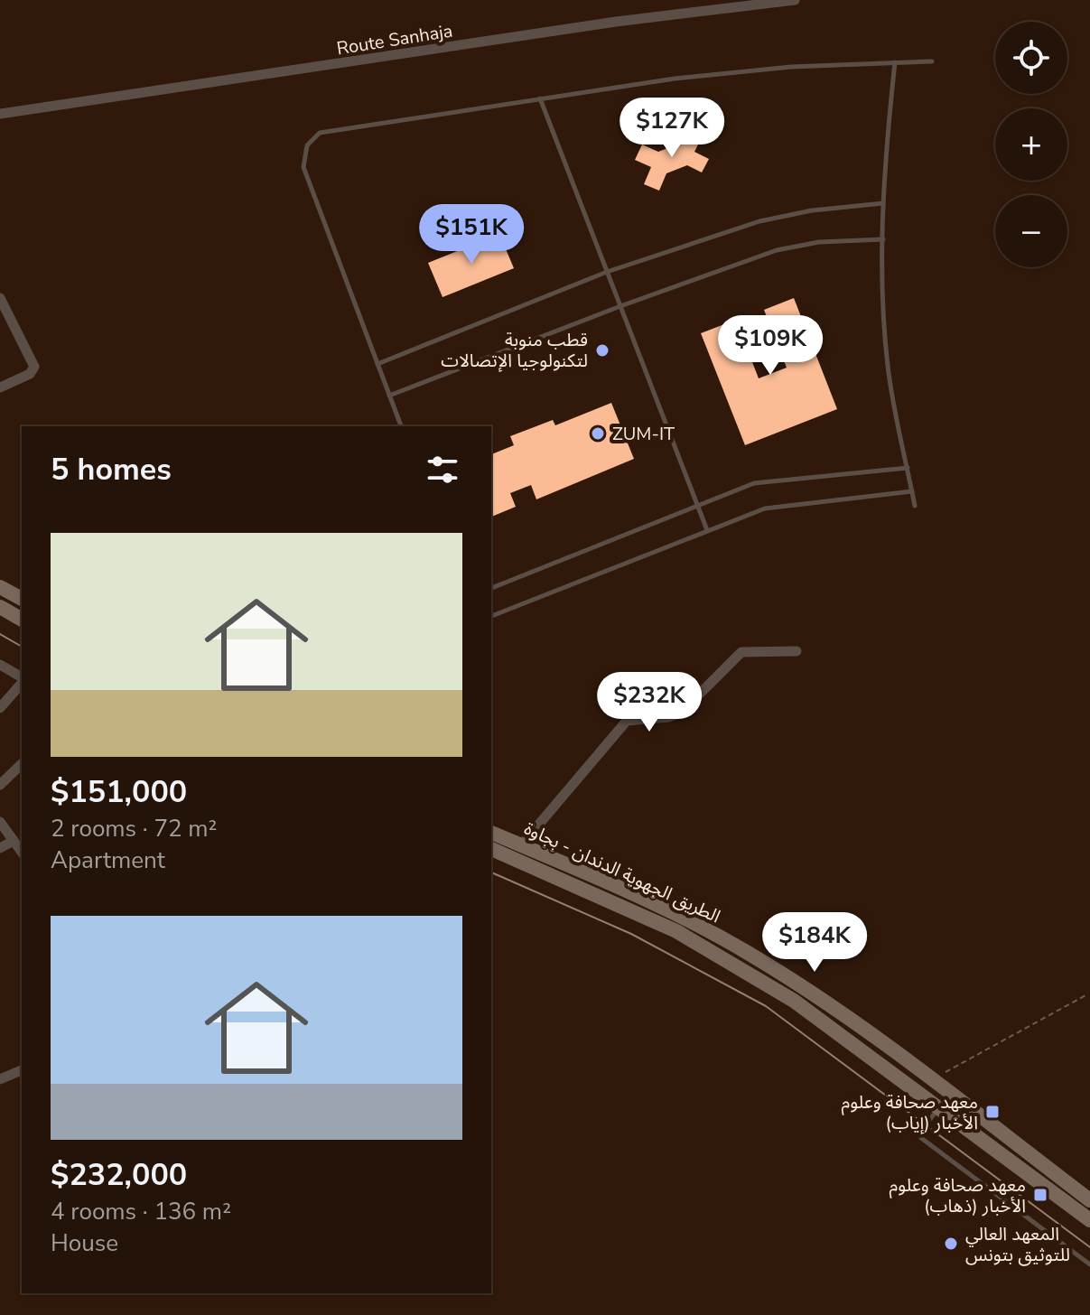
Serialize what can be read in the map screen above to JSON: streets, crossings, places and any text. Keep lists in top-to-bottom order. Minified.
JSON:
{"streets":{"main road":["الطريق الجهوية الدندان - بجاوة"],"street":["Route Sanhaja"]},"places":{"other":["قطب منوبة لتكنولوجيا الإتصالات","ZUM-IT","المعهد العالي للتوثيق بتونس"],"transit":["معهد صحافة وعلوم الأخبار (إياب)","معهد صحافة وعلوم الأخبار (ذهاب)"]},"page":{"map_buttons":["+","−"],"price":["$127K","$151K","$109K","$232K","$184K"],"heading":"5 homes","list":[{"name":"$151,000","note":"2 rooms · 72 m² · Apartment"},{"name":"$232,000","note":"4 rooms · 136 m² · House"}]}}
